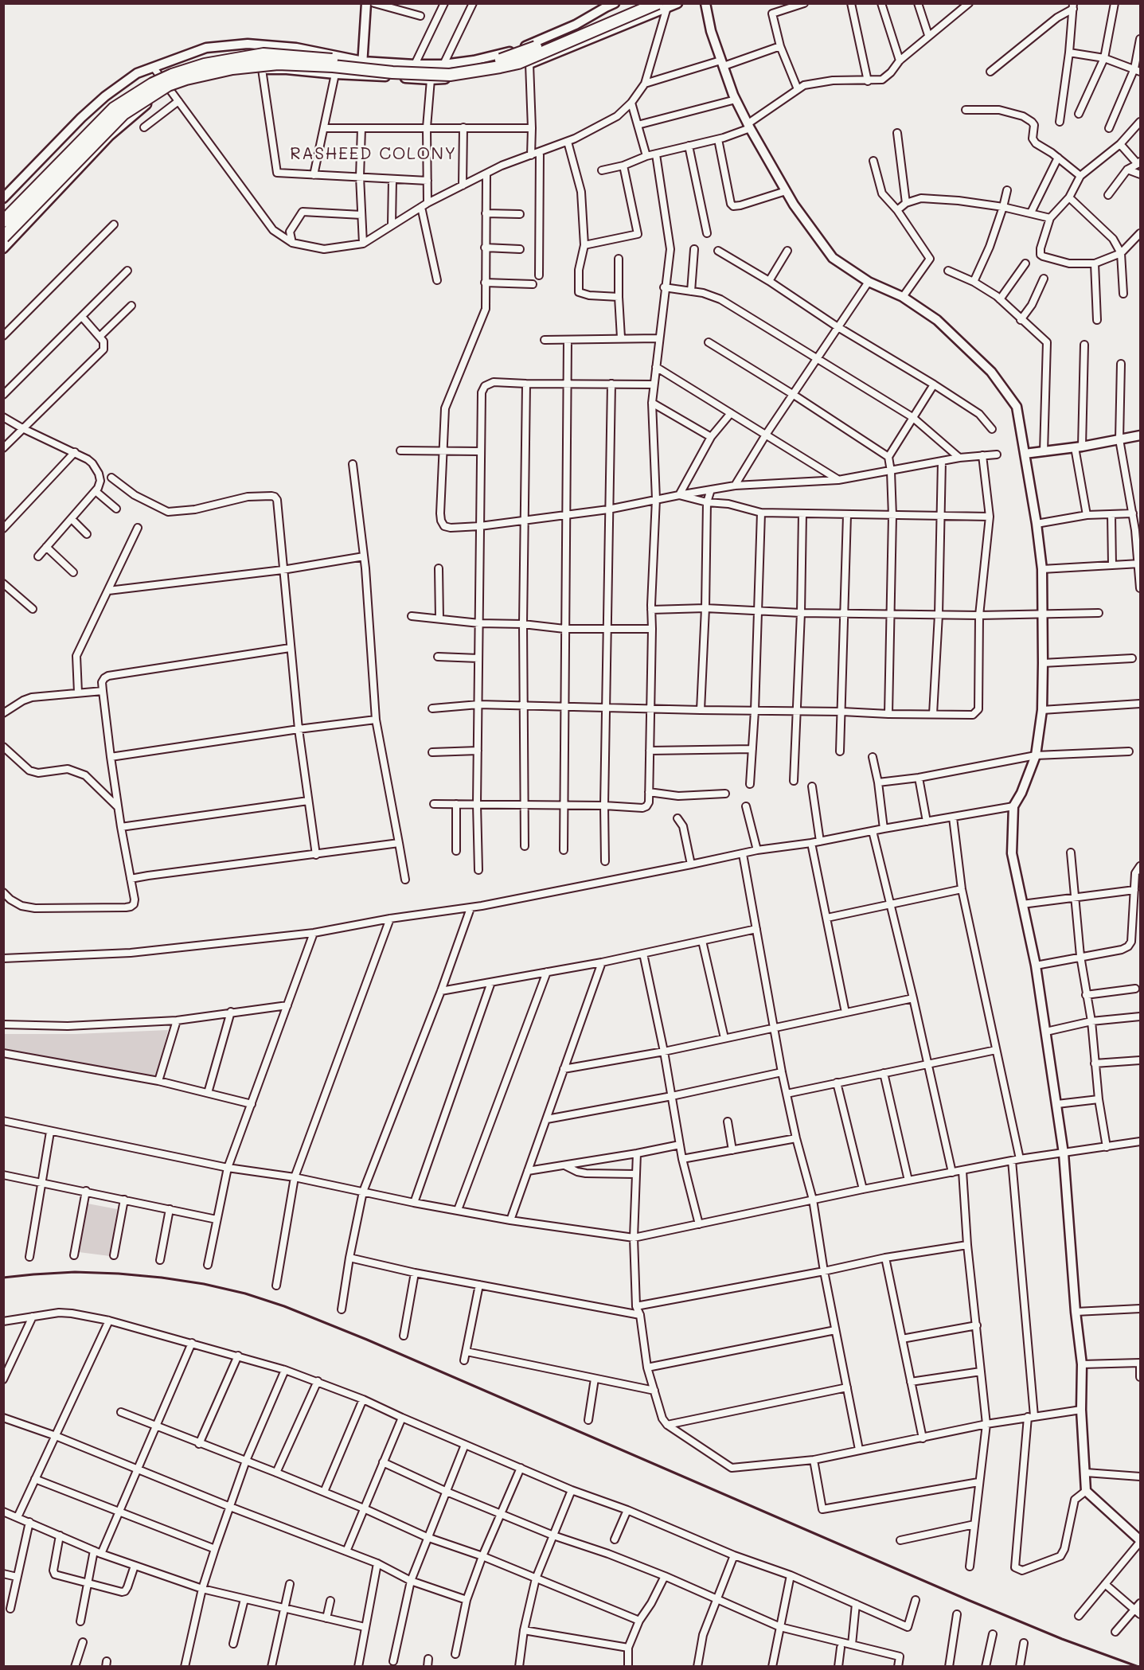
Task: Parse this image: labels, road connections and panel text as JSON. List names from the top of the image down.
{
  "districts": ["RASHEED COLONY"]
}
